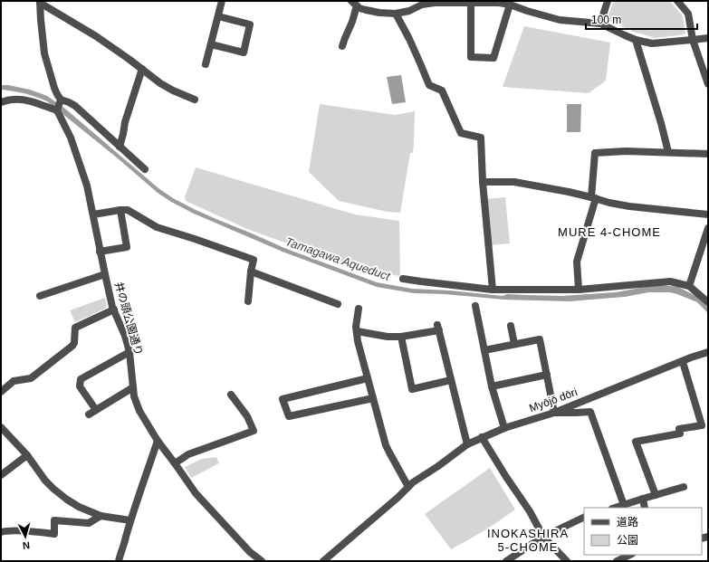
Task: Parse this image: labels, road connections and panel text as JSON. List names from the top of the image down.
{
  "streets": {
    "street": ["井の頭公園通り", "Myōjō dōri"]
  },
  "districts": ["MURE 4-CHOME", "INOKASHIRA 5-CHOME"],
  "water": ["Tamagawa Aqueduct"],
  "legend": ["道路", "公園"],
  "scale_bar": "100 m",
  "north": "bottom"
}
